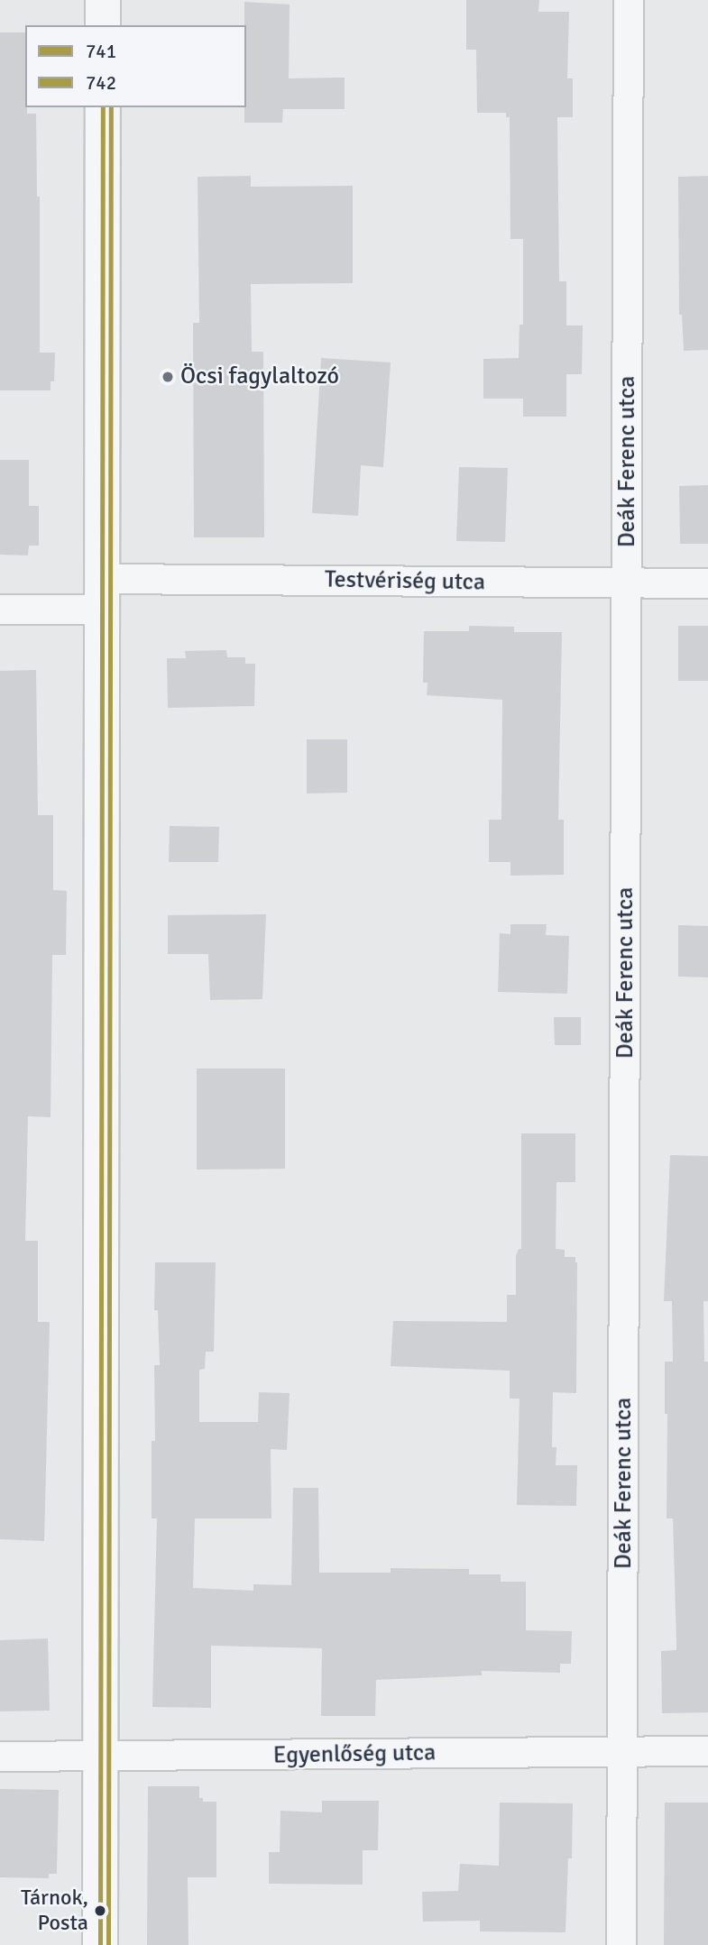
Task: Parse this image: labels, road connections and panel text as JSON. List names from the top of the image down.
{
  "streets": {
    "street": ["Deák Ferenc utca", "Testvériség utca", "Egyenlőség utca"]
  },
  "crossings": [
    ["Deák Ferenc utca", "Testvériség utca"],
    ["Deák Ferenc utca", "Egyenlőség utca"]
  ],
  "places": ["Öcsi fagylaltozó", "Tárnok, Posta"],
  "lines": ["transit line 741", "transit line 742"],
  "legend": ["741", "742"]
}
